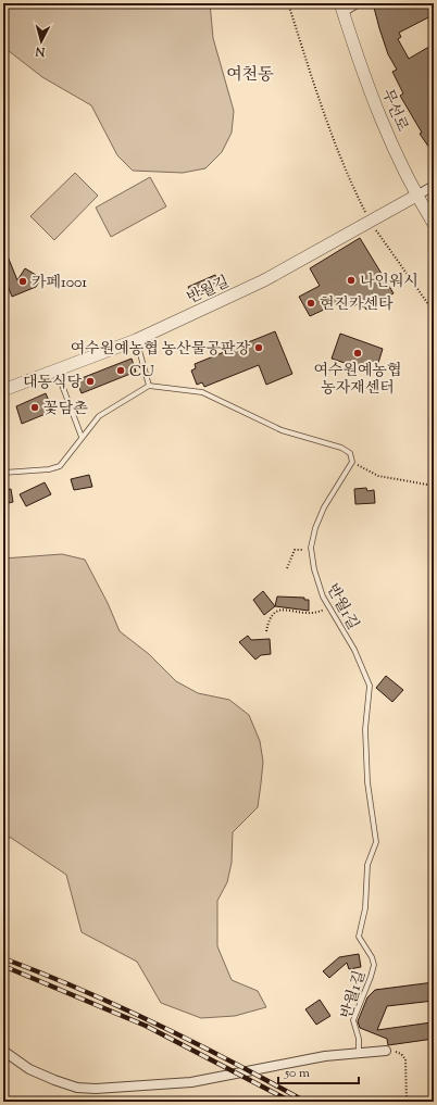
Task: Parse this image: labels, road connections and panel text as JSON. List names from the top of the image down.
{
  "streets": {
    "street": ["무선로", "반월길"],
    "lane": ["반월1길"]
  },
  "crossings": [
    ["무선로", "반월길"]
  ],
  "districts": ["여천동"],
  "places": [
    "나인워시",
    "카페1001",
    "현진카센타",
    "여수원예농협 농산물공판장",
    "여수원예농협 농자재센터",
    "CU",
    "대동식당",
    "꽃담촌"
  ],
  "scale_bar": "50 m",
  "north": "bottom"
}
